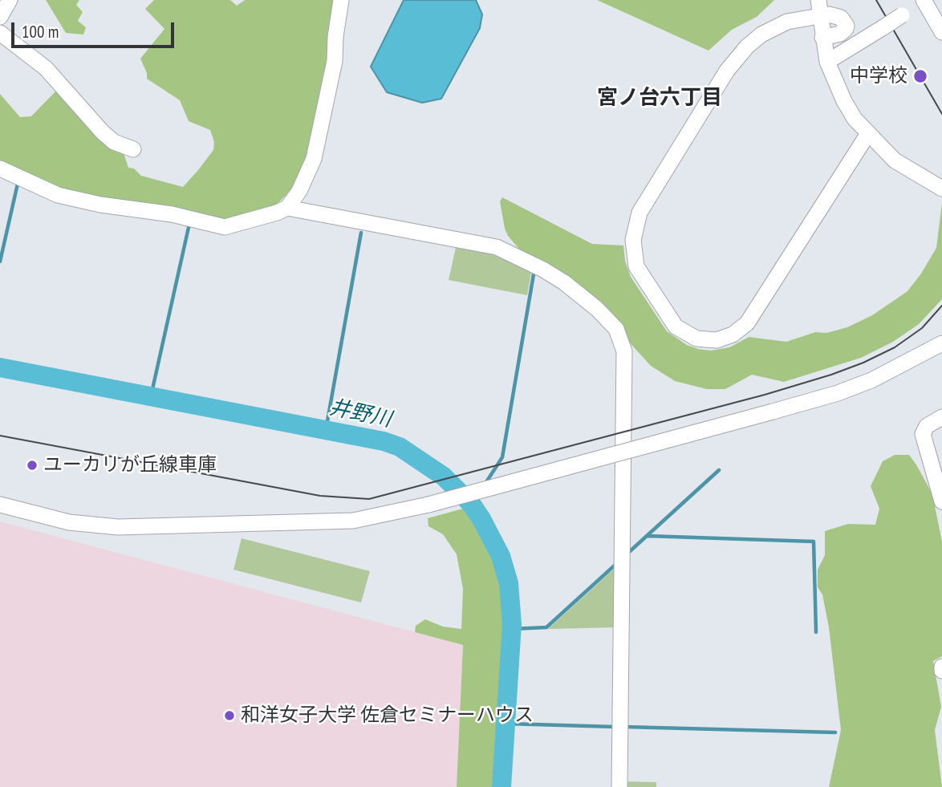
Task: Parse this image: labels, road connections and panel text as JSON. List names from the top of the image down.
{
  "districts": ["宮ノ台六丁目"],
  "water": ["井野川"],
  "places": ["中学校", "ユーカリが丘線車庫", "和洋女子大学 佐倉セミナーハウス"],
  "scale_bar": "100 m"
}
